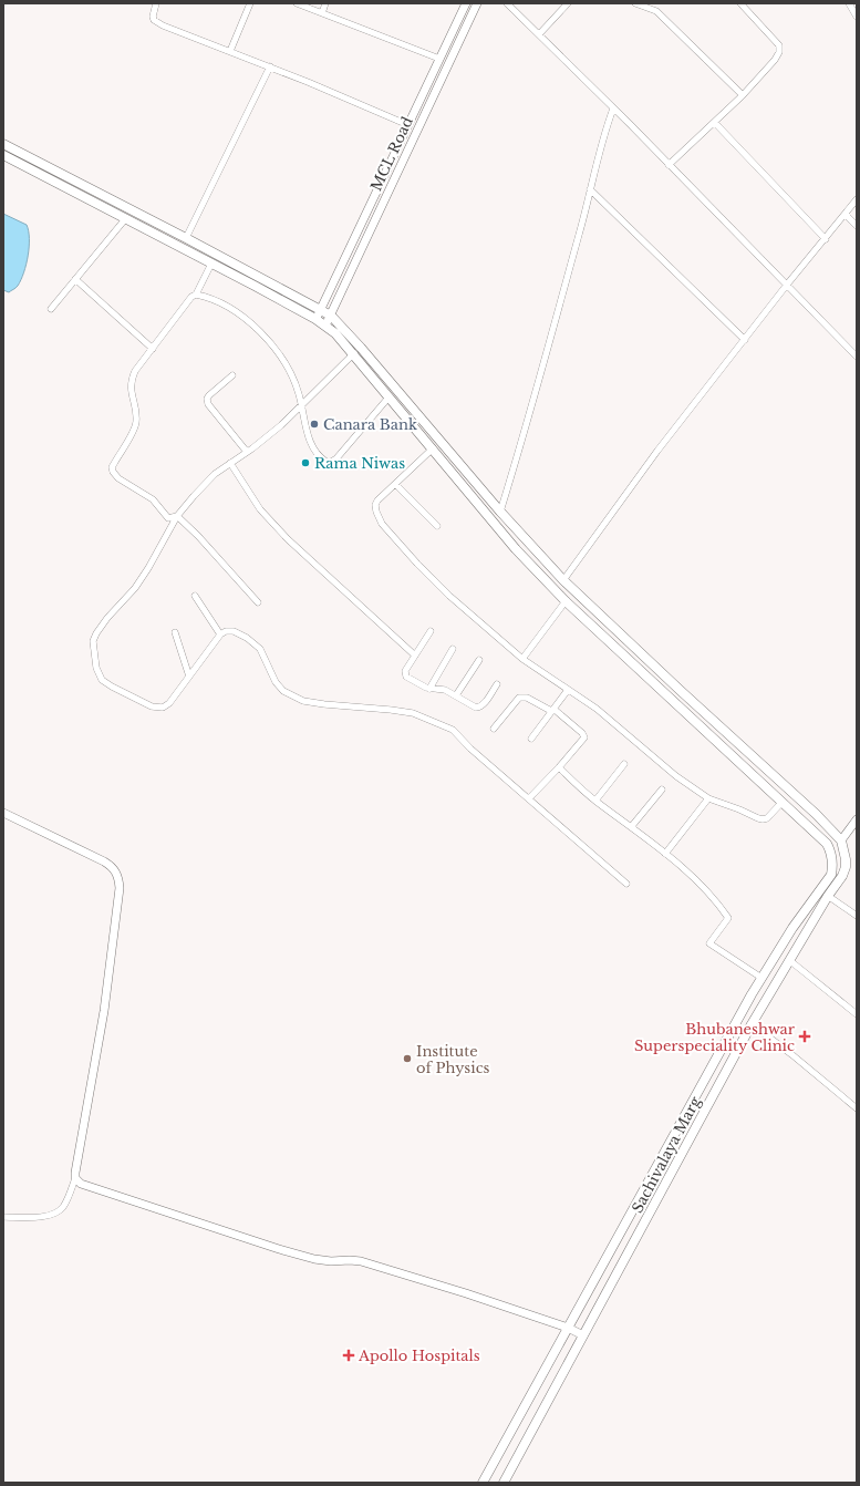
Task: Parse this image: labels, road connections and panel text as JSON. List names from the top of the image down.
{
  "streets": {
    "main road": ["Sachivalaya Marg"],
    "street": ["MCL Road"]
  },
  "places": {
    "other": ["Canara Bank", "Rama Niwas", "Institute of Physics"],
    "health": ["Bhubaneshwar Superspeciality Clinic", "Apollo Hospitals"]
  }
}
